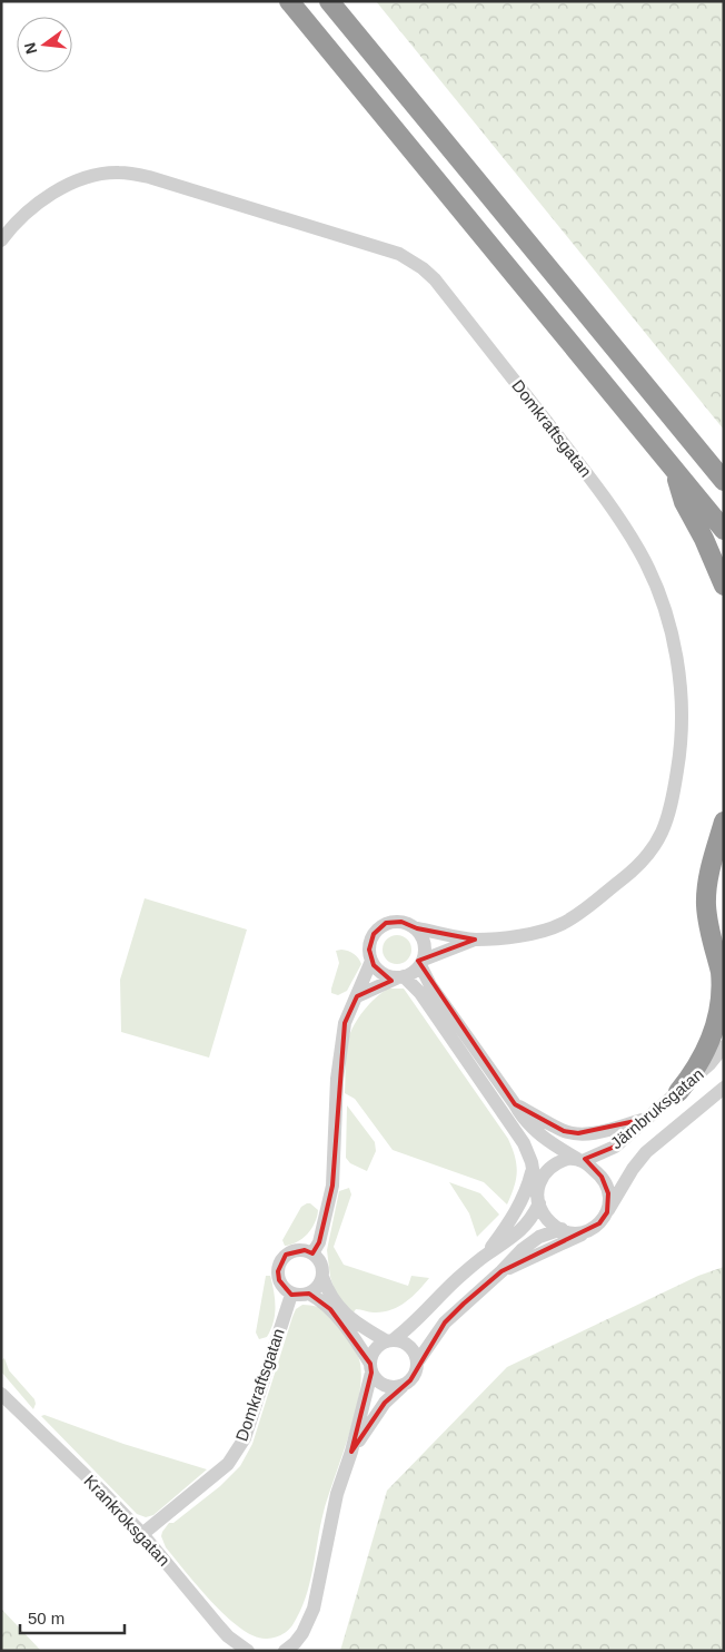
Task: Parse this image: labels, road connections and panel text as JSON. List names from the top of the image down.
{
  "streets": {
    "street": ["Domkraftsgatan", "Järnbruksgatan", "Krankroksgatan"]
  },
  "crossings": [
    ["Domkraftsgatan", "Krankroksgatan"]
  ],
  "scale_bar": "50 m",
  "north": "left"
}
